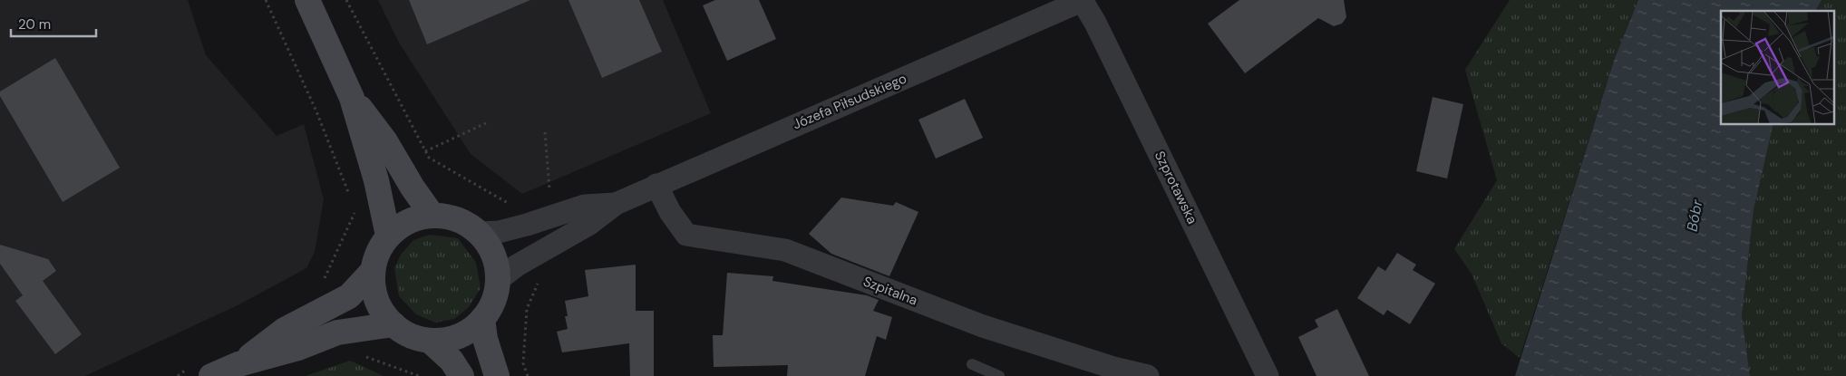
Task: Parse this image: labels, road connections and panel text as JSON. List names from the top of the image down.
{
  "streets": {
    "street": ["Józefa Piłsudskiego", "Szprotawska", "Szpitalna"]
  },
  "crossings": [
    ["Józefa Piłsudskiego", "Szprotawska"],
    ["Józefa Piłsudskiego", "Szpitalna"]
  ],
  "water": ["Bóbr"],
  "scale_bar": "20 m"
}
